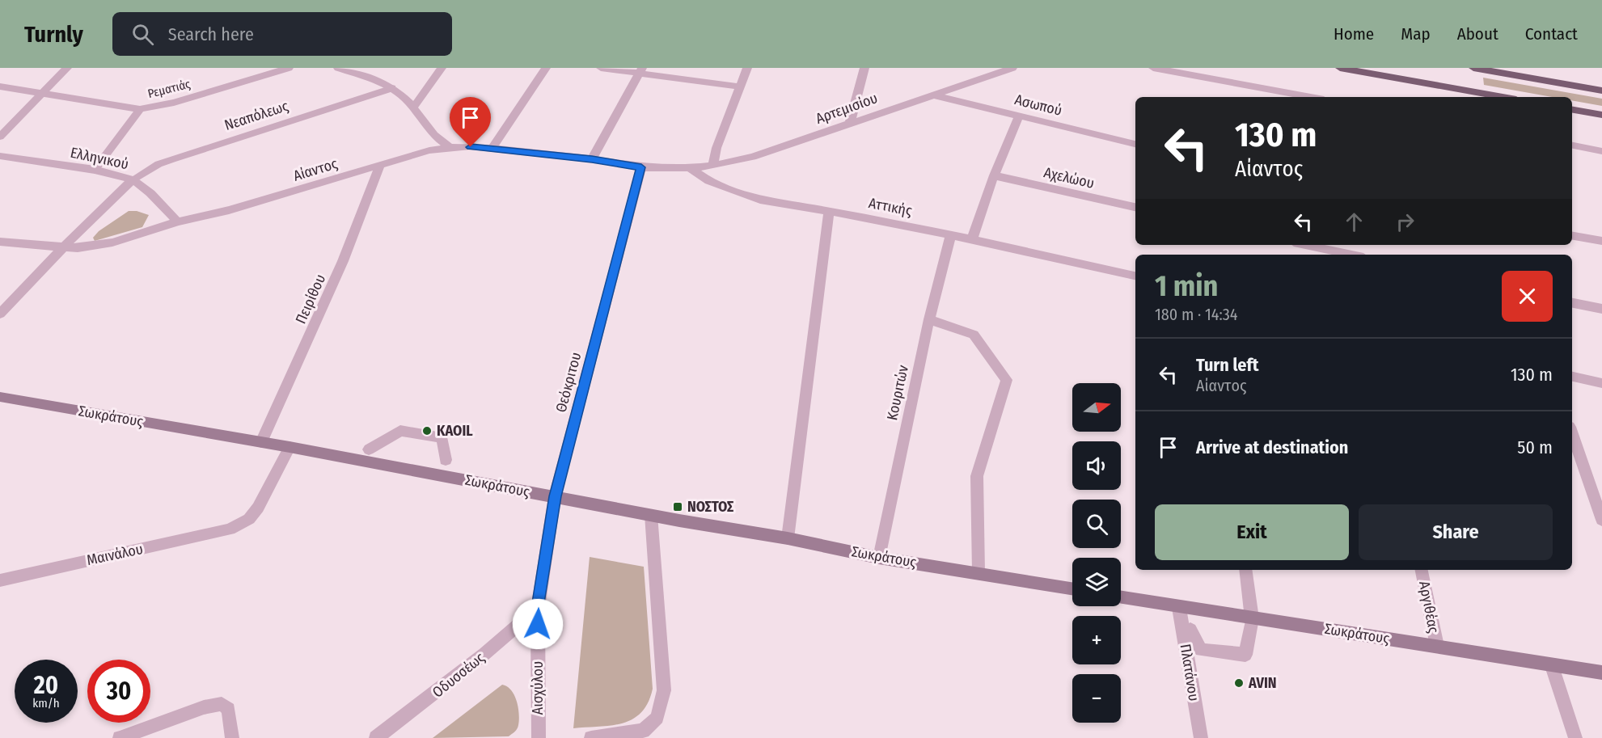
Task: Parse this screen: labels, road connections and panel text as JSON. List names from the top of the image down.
{
  "streets": {
    "main road": ["Σωκράτους"],
    "street": [
      "Ρεματιάς",
      "Ασωπού",
      "Αρτεμισίου",
      "Νεαπόλεως",
      "Ελληνικού",
      "Αίαντoς",
      "Αχελώου",
      "Αττικής",
      "Πειρίθου",
      "Θεόκριτου",
      "Κουριτών",
      "Μαινάλου",
      "Αργιθέας",
      "Πλατάνου",
      "Οδυσσέως",
      "Αισχύλου"
    ]
  },
  "crossings": [
    ["Ρεματιάς", "Ελληνικού"],
    ["Ασωπού", "Αρτεμισίου"],
    ["Αρτεμισίου", "Αττικής"],
    ["Νεαπόλεως", "Ελληνικού"],
    ["Νεαπόλεως", "Αίαντoς"],
    ["Ελληνικού", "Αίαντoς"],
    ["Αίαντoς", "Πειρίθου"],
    ["Αίαντoς", "Θεόκριτου"],
    ["Αττικής", "Κουριτών"],
    ["Πειρίθου", "Σωκράτους"],
    ["Θεόκριτου", "Σωκράτους"],
    ["Θεόκριτου", "Οδυσσέως"],
    ["Θεόκριτου", "Αισχύλου"],
    ["Κουριτών", "Σωκράτους"],
    ["Σωκράτους", "Μαινάλου"],
    ["Σωκράτους", "Αργιθέας"],
    ["Σωκράτους", "Πλατάνου"],
    ["Οδυσσέως", "Αισχύλου"]
  ],
  "places": {
    "other": ["KAOIL", "AVIN"],
    "transit": ["ΝΟΣΤΟΣ"]
  },
  "north": "right",
  "page": {
    "header": "Turnly",
    "search": "Search here",
    "nav": [
      "Home",
      "Map",
      "About",
      "Contact"
    ],
    "turn": ["130 m", "Αίαντoς"],
    "heading": ["1 min", "180 m · 14:34"],
    "list": [
      {
        "name": "Turn left",
        "note": "Αίαντoς",
        "value": "130 m"
      },
      {
        "name": "Arrive at destination",
        "value": "50 m"
      }
    ],
    "map_buttons": ["+", "−"],
    "buttons": ["Exit", "Share"],
    "speed": "20 km/h",
    "limit": "30"
  }
}
